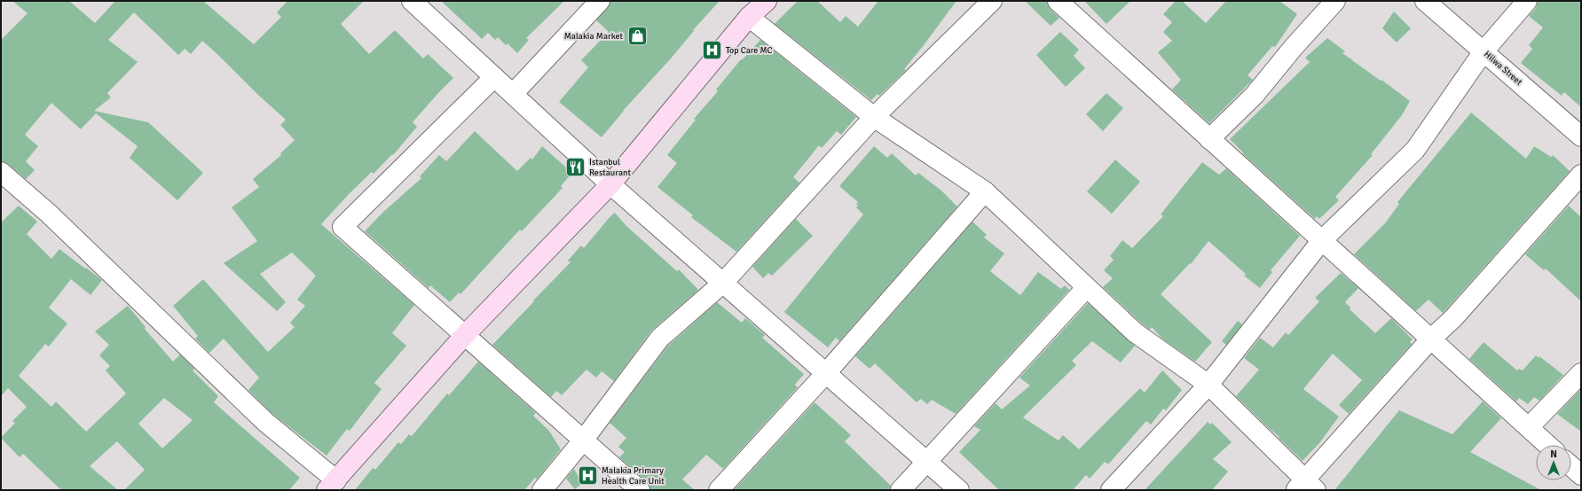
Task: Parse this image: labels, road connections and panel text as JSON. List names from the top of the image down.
{
  "streets": {
    "street": ["Hilwa Street"]
  },
  "places": {
    "shop": ["Malakia Market"],
    "hospital": ["Top Care MC", "Malakia Primary Health Care Unit"],
    "restaurant": ["Istanbul Restaurant"]
  },
  "north": "top"
}
